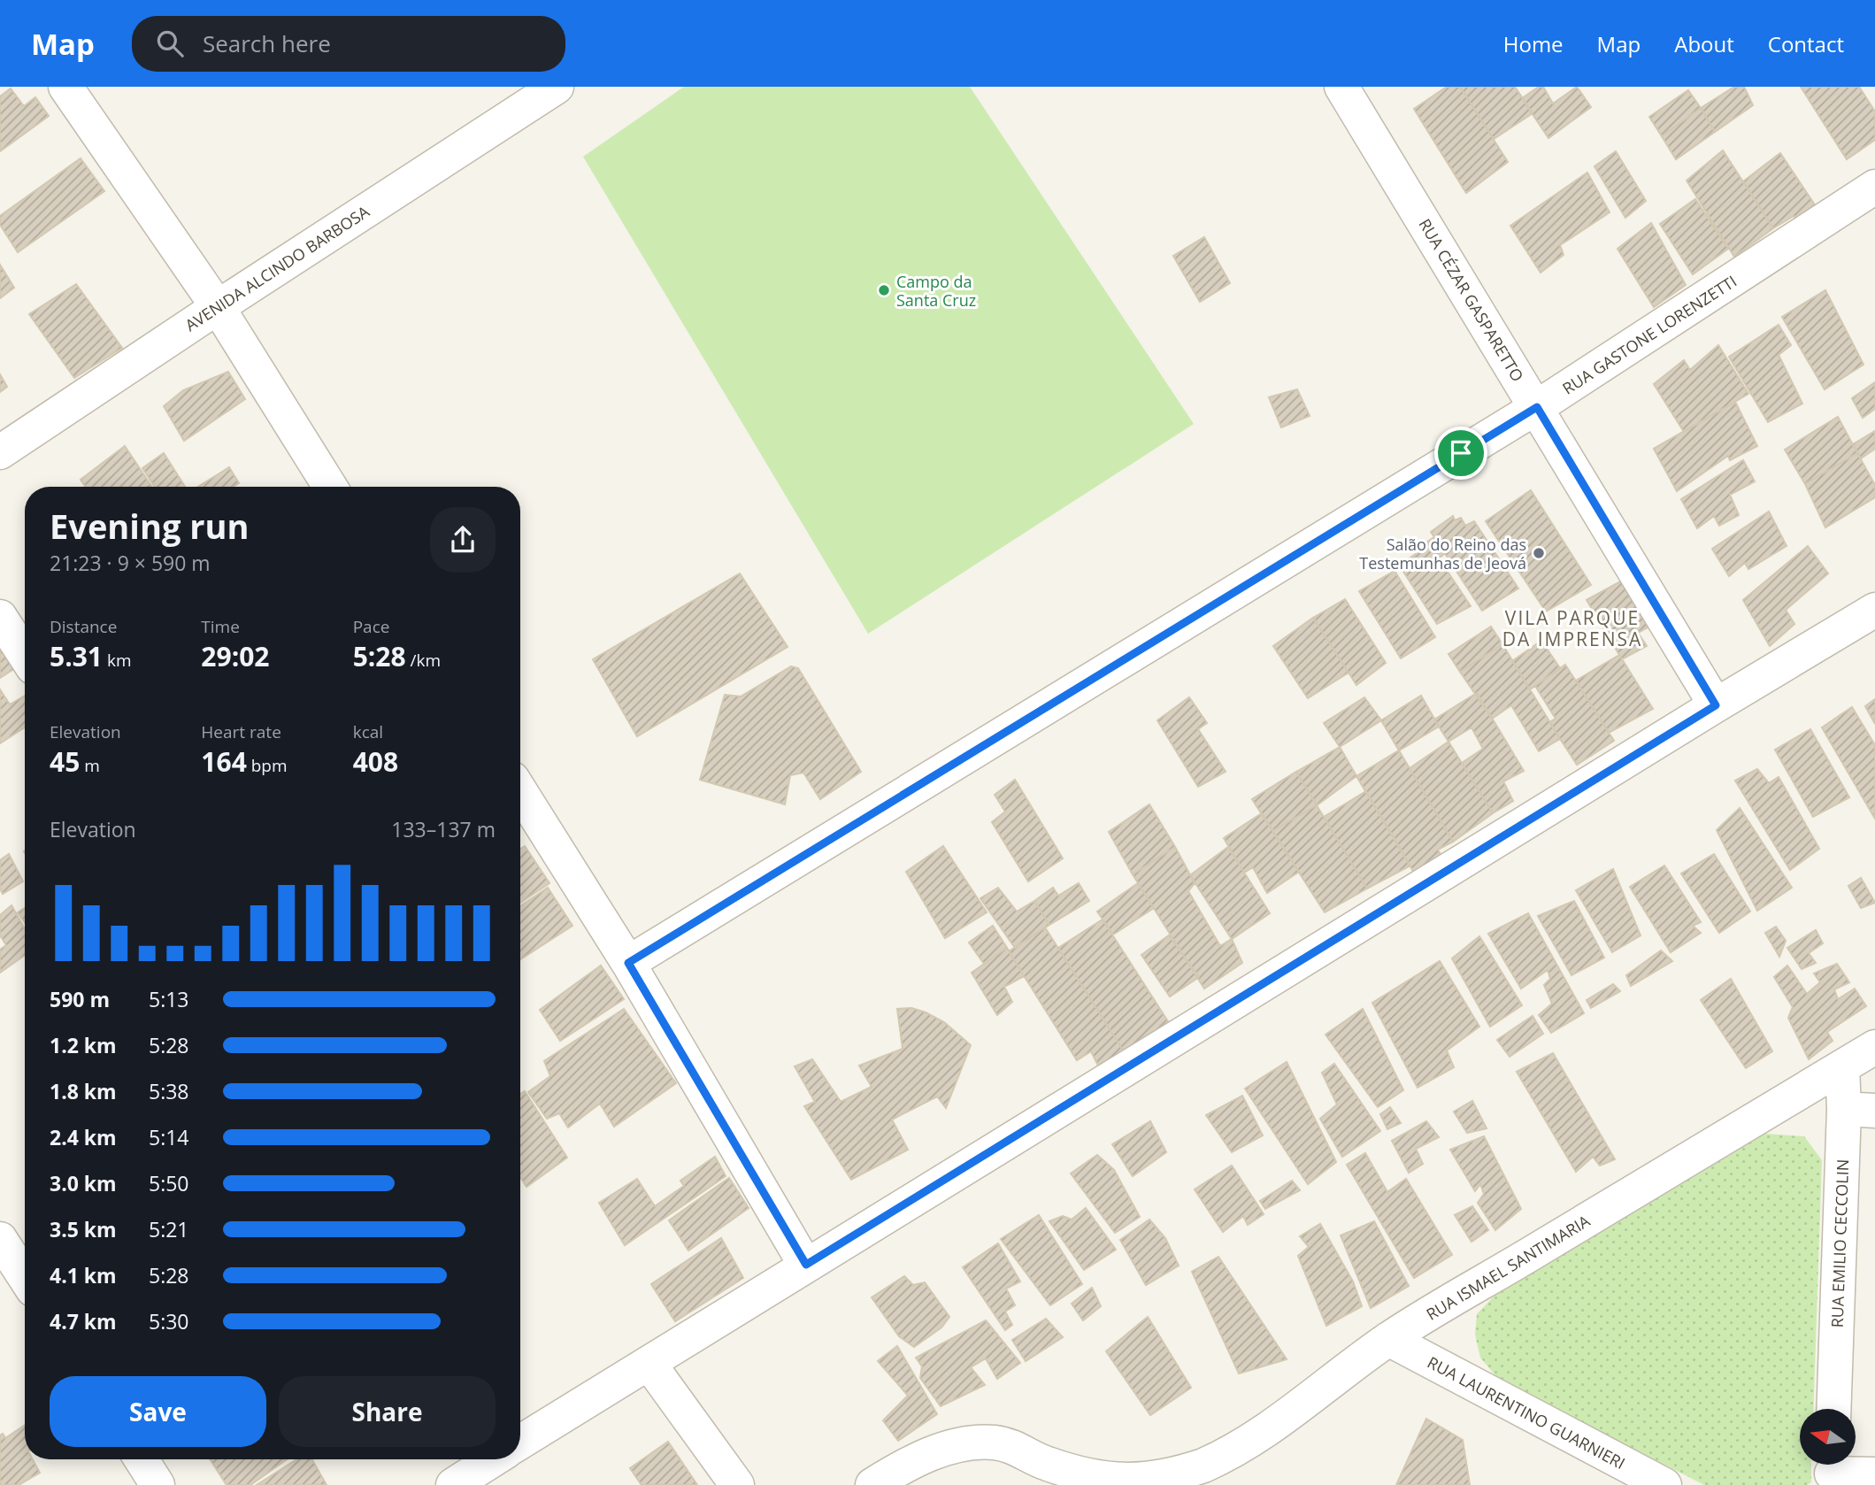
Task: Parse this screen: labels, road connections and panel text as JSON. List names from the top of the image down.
{
  "streets": {
    "street": [
      "AVENIDA ALCINDO BARBOSA",
      "RUA CÉZAR GASPARETTO",
      "RUA GASTONE LORENZETTI",
      "RUA EMILIO CECCOLIN",
      "RUA ISMAEL SANTIMARIA",
      "RUA LAURENTINO GUARNIERI"
    ]
  },
  "crossings": [
    ["RUA CÉZAR GASPARETTO", "RUA GASTONE LORENZETTI"],
    ["RUA EMILIO CECCOLIN", "RUA ISMAEL SANTIMARIA"],
    ["RUA ISMAEL SANTIMARIA", "RUA LAURENTINO GUARNIERI"]
  ],
  "districts": ["VILA PARQUE DA IMPRENSA"],
  "places": ["Campo da Santa Cruz", "Salão do Reino das Testemunhas de Jeová"],
  "north": "left",
  "page": {
    "header": "Map",
    "search": "Search here",
    "nav": [
      "Home",
      "Map",
      "About",
      "Contact"
    ],
    "heading": ["Evening run", "21:23 · 9 × 590 m"],
    "stats": [
      ["Distance", "5.31 km"],
      ["Time", "29:02"],
      ["Pace", "5:28 /km"],
      ["Elevation", "45 m"],
      ["Heart rate", "164 bpm"],
      ["kcal", "408"]
    ],
    "chart": ["Elevation", "133–137 m"],
    "list": [
      {
        "name": "590 m",
        "note": "5:13"
      },
      {
        "name": "1.2 km",
        "note": "5:28"
      },
      {
        "name": "1.8 km",
        "note": "5:38"
      },
      {
        "name": "2.4 km",
        "note": "5:14"
      },
      {
        "name": "3.0 km",
        "note": "5:50"
      },
      {
        "name": "3.5 km",
        "note": "5:21"
      },
      {
        "name": "4.1 km",
        "note": "5:28"
      },
      {
        "name": "4.7 km",
        "note": "5:30"
      }
    ],
    "buttons": ["Save", "Share"]
  }
}
